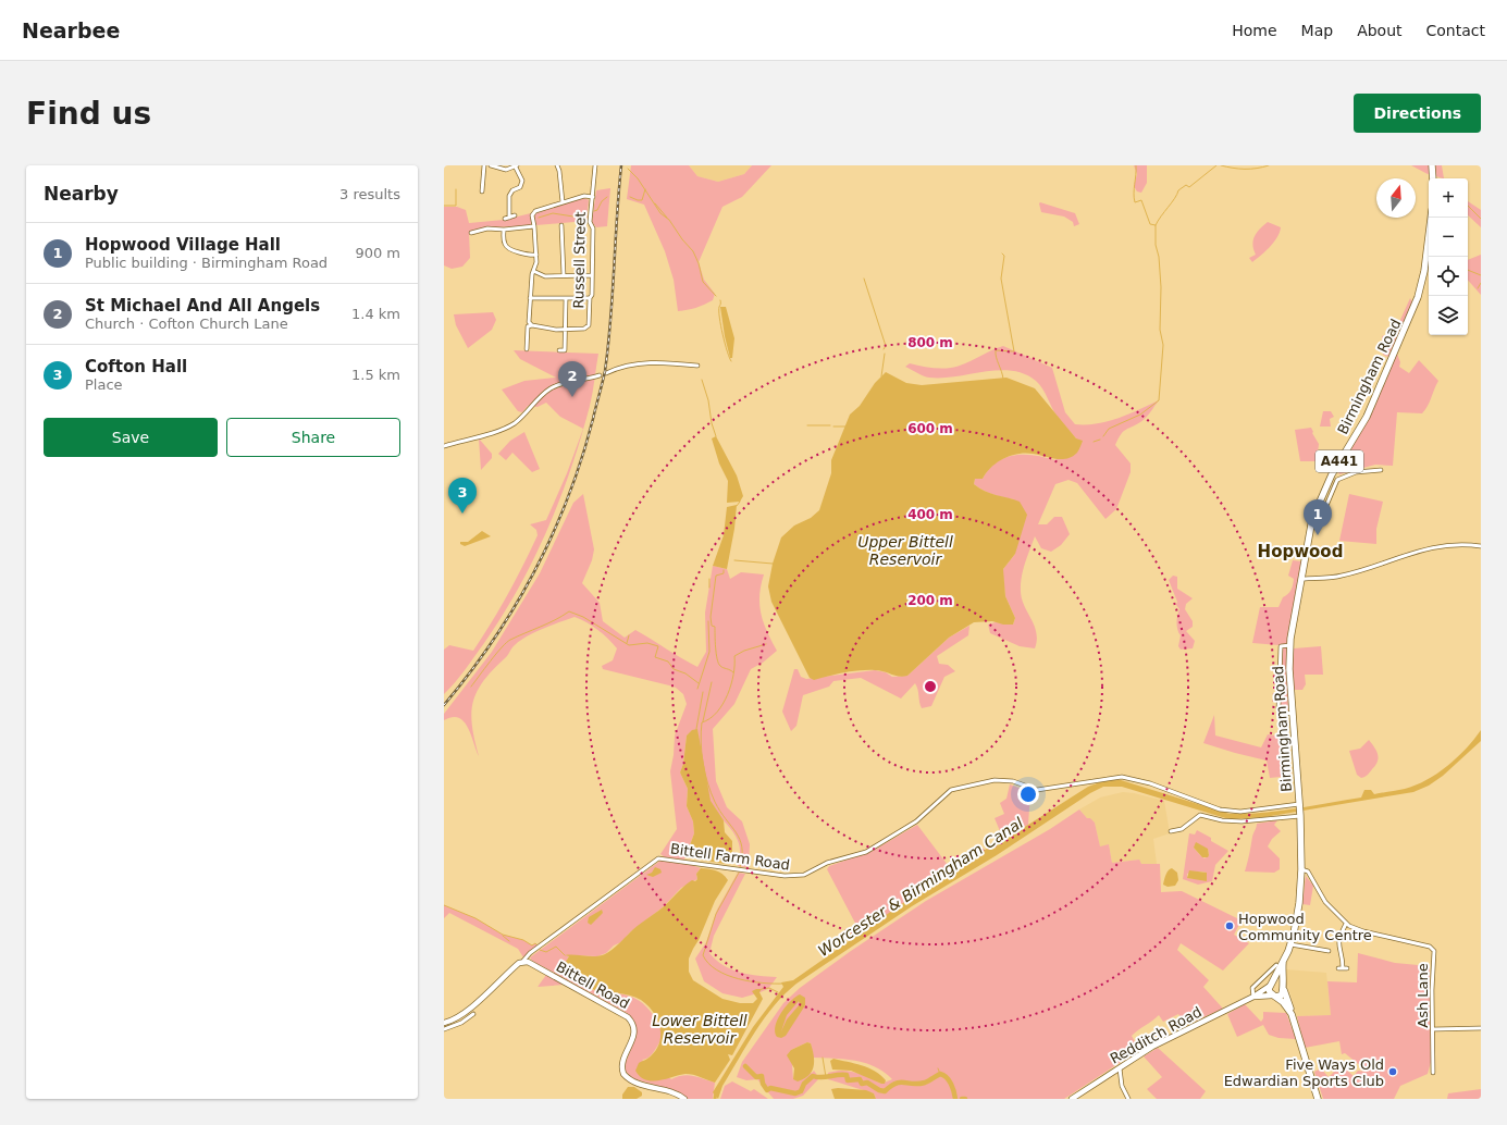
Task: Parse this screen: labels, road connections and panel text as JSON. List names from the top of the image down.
{
  "streets": {
    "highway": ["Birmingham Road", "A441", "Redditch Road"],
    "main road": ["Bittell Road"],
    "street": ["Russell Street", "Bittell Farm Road", "Ash Lane"]
  },
  "crossings": [
    ["Birmingham Road", "Bittell Farm Road"],
    ["Birmingham Road", "Redditch Road"],
    ["A441", "Redditch Road"],
    ["Bittell Farm Road", "Bittell Road"],
    ["Bittell Farm Road", "Redditch Road"],
    ["Ash Lane", "Redditch Road"]
  ],
  "districts": ["Hopwood"],
  "water": ["Upper Bittell Reservoir", "Worcester & Birmingham Canal", "Lower Bittell Reservoir"],
  "places": ["Hopwood Community Centre", "Five Ways Old Edwardian Sports Club"],
  "north": "top",
  "page": {
    "header": "Nearbee",
    "nav": [
      "Home",
      "Map",
      "About",
      "Contact"
    ],
    "buttons": [
      "Directions",
      ["Save", "Share"]
    ],
    "title": "Find us",
    "heading": ["Nearby", "3 results"],
    "map_buttons": ["+", "−"],
    "list": [
      {
        "mark": "1",
        "name": "Hopwood Village Hall",
        "note": "Public building · Birmingham Road",
        "value": "900 m"
      },
      {
        "mark": "2",
        "name": "St Michael And All Angels",
        "note": "Church · Cofton Church Lane",
        "value": "1.4 km"
      },
      {
        "mark": "3",
        "name": "Cofton Hall",
        "note": "Place",
        "value": "1.5 km"
      }
    ],
    "pins": ["2", "3", "1"]
  },
  "rings": [
    "800 m",
    "600 m",
    "400 m",
    "200 m"
  ]
}
